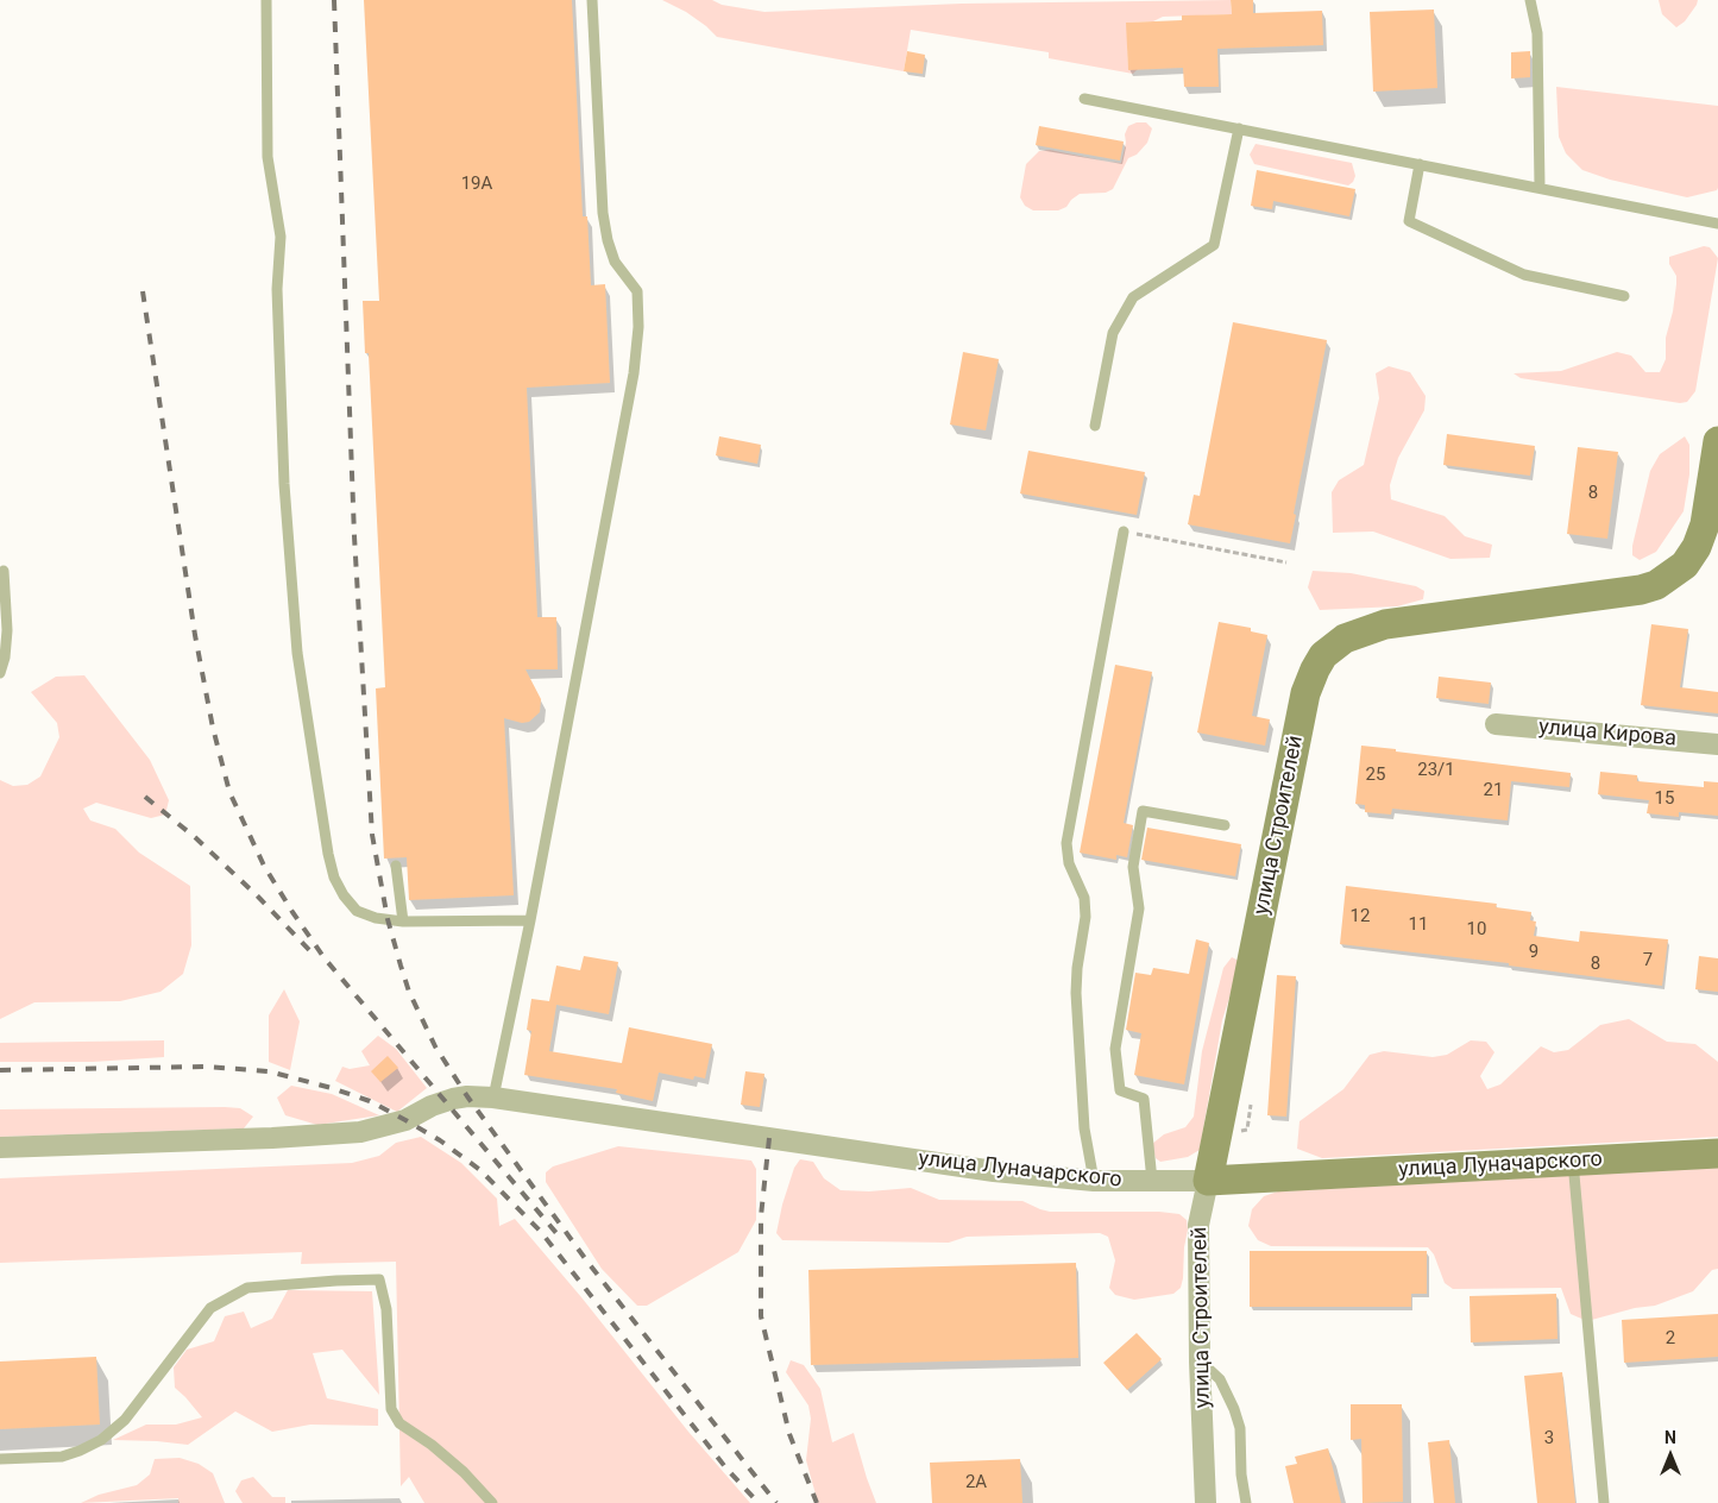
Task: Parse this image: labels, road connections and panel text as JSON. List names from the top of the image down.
{
  "streets": {
    "main road": ["улица Строителей", "улица Луначарского"],
    "street": ["улица Кирова"]
  },
  "crossings": [
    ["улица Строителей", "улица Луначарского"]
  ],
  "house_numbers": [
    "19А",
    "8",
    "23/1",
    "25",
    "21",
    "15",
    "12",
    "11",
    "10",
    "9",
    "7",
    "8",
    "2",
    "3",
    "2А"
  ],
  "north": "top"
}
